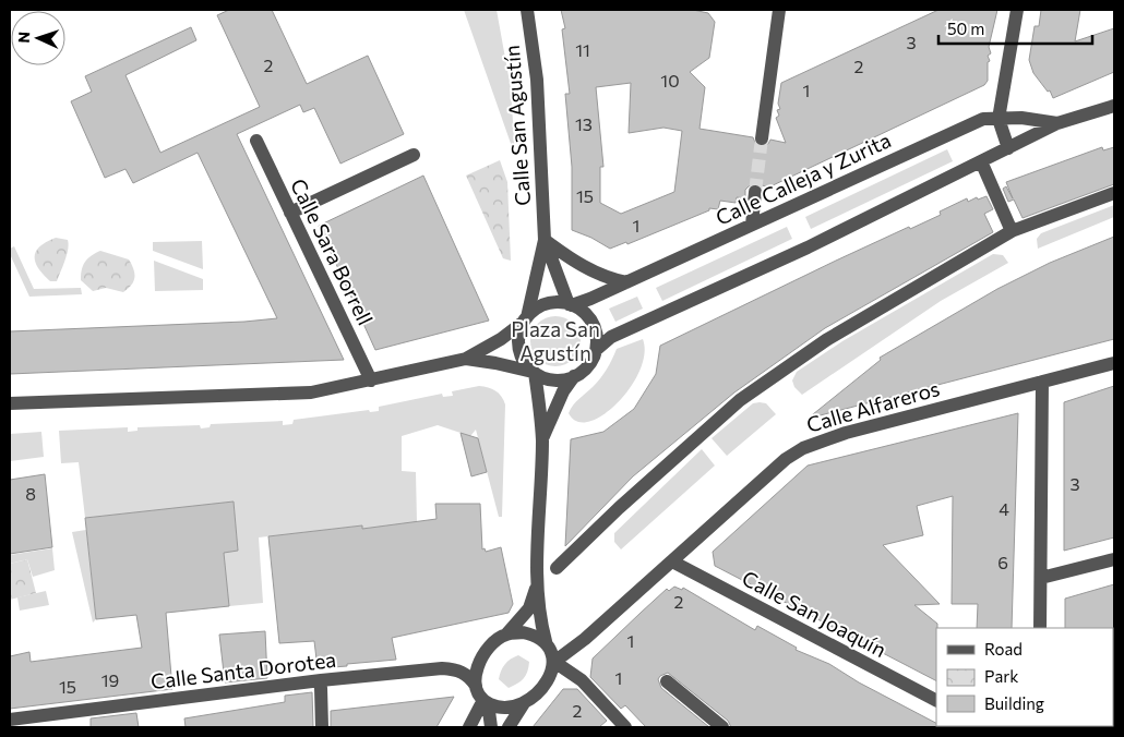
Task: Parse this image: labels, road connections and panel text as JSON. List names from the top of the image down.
{
  "streets": {
    "street": [
      "Calle San Agustín",
      "Calle Calleja y Zurita",
      "Calle Sara Borrell",
      "Calle Alfareros",
      "Calle San Joaquín",
      "Calle Santa Dorotea"
    ]
  },
  "crossings": [
    ["Calle San Agustín", "Calle Calleja y Zurita"],
    ["Calle Alfareros", "Calle San Joaquín"],
    ["Calle Alfareros", "Calle Santa Dorotea"]
  ],
  "parks": ["Plaza San Agustín"],
  "house_numbers": [
    "3",
    "11",
    "2",
    "2",
    "10",
    "1",
    "13",
    "15",
    "1",
    "3",
    "8",
    "4",
    "6",
    "2",
    "1",
    "1",
    "19",
    "15",
    "2"
  ],
  "legend": ["Road", "Park", "Building"],
  "scale_bar": "50 m",
  "north": "left"
}
